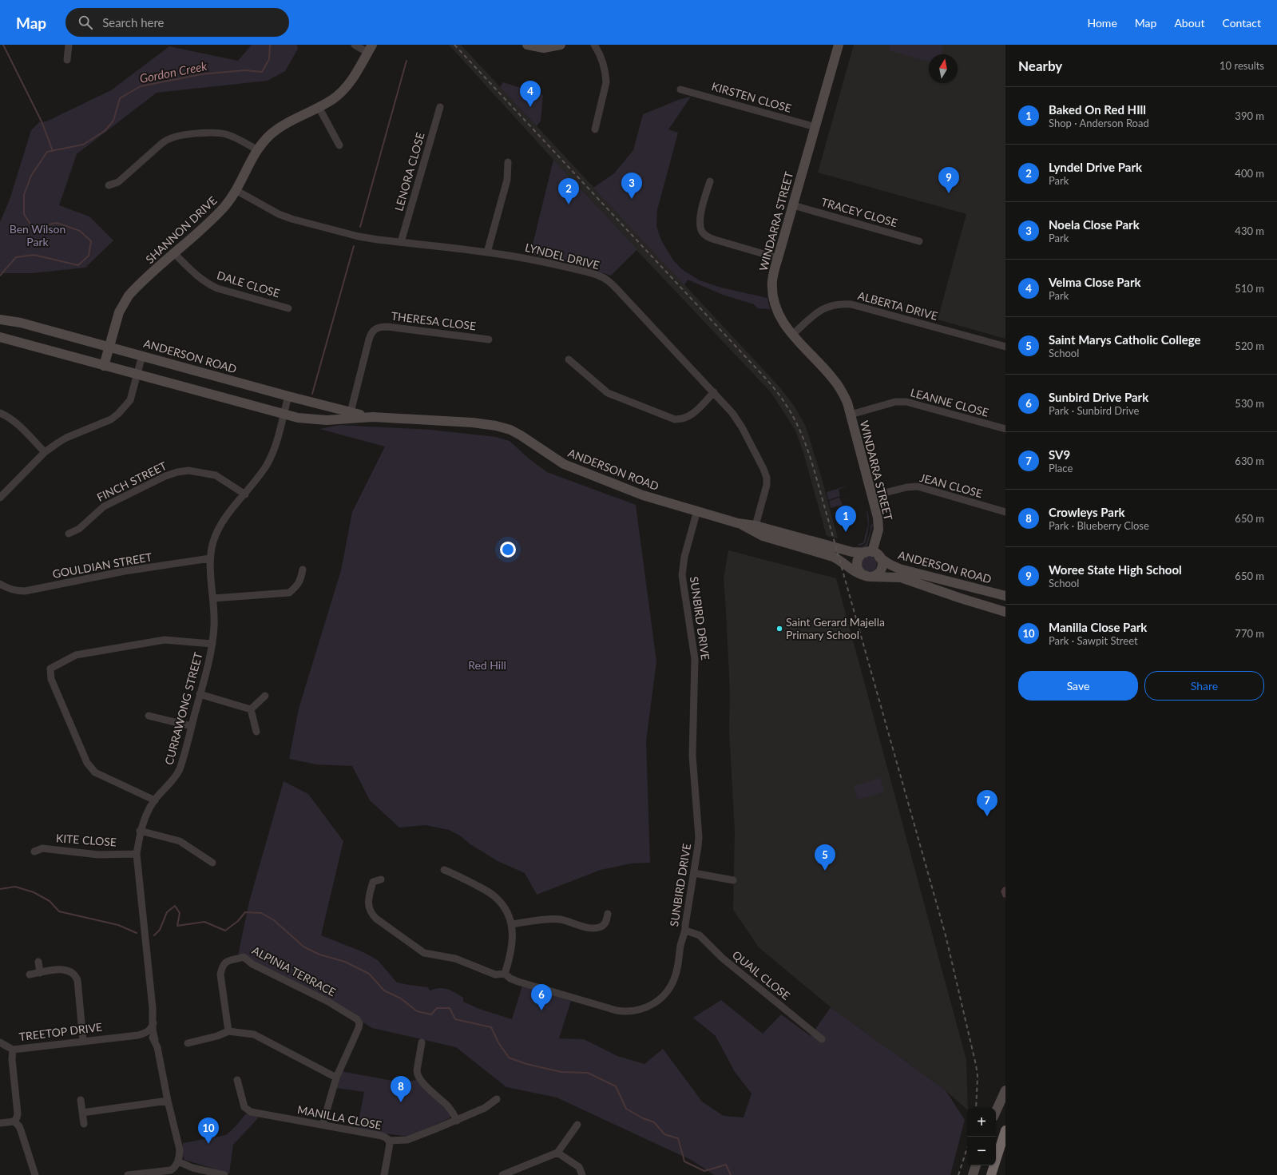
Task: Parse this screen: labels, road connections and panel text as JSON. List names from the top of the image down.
{
  "streets": {
    "street": [
      "KIRSTEN CLOSE",
      "LENORA CLOSE",
      "TRACEY CLOSE",
      "WINDARRA STREET",
      "SHANNON DRIVE",
      "LYNDEL DRIVE",
      "DALE CLOSE",
      "ALBERTA DRIVE",
      "THERESA CLOSE",
      "ANDERSON ROAD",
      "LEANNE CLOSE",
      "FINCH STREET",
      "JEAN CLOSE",
      "GOULDIAN STREET",
      "SUNBIRD DRIVE",
      "CURRAWONG STREET",
      "KITE CLOSE",
      "ALPINIA TERRACE",
      "QUAIL CLOSE",
      "TREETOP DRIVE",
      "MANILLA CLOSE"
    ]
  },
  "crossings": [
    ["KIRSTEN CLOSE", "WINDARRA STREET"],
    ["LENORA CLOSE", "LYNDEL DRIVE"],
    ["TRACEY CLOSE", "WINDARRA STREET"],
    ["WINDARRA STREET", "ALBERTA DRIVE"],
    ["WINDARRA STREET", "ANDERSON ROAD"],
    ["WINDARRA STREET", "LEANNE CLOSE"],
    ["WINDARRA STREET", "JEAN CLOSE"],
    ["SHANNON DRIVE", "LYNDEL DRIVE"],
    ["SHANNON DRIVE", "DALE CLOSE"],
    ["SHANNON DRIVE", "ANDERSON ROAD"],
    ["LYNDEL DRIVE", "ANDERSON ROAD"],
    ["THERESA CLOSE", "ANDERSON ROAD"],
    ["ANDERSON ROAD", "SUNBIRD DRIVE"],
    ["ANDERSON ROAD", "CURRAWONG STREET"],
    ["FINCH STREET", "CURRAWONG STREET"],
    ["GOULDIAN STREET", "CURRAWONG STREET"],
    ["SUNBIRD DRIVE", "QUAIL CLOSE"],
    ["CURRAWONG STREET", "KITE CLOSE"],
    ["ALPINIA TERRACE", "MANILLA CLOSE"]
  ],
  "water": ["Gordon Creek"],
  "parks": ["Ben Wilson Park", "Red Hill"],
  "places": ["Saint Gerard Majella Primary School"],
  "north": "top",
  "page": {
    "header": "Map",
    "search": "Search here",
    "nav": [
      "Home",
      "Map",
      "About",
      "Contact"
    ],
    "heading": ["Nearby", "10 results"],
    "pins": [
      "4",
      "9",
      "3",
      "2",
      "1",
      "7",
      "5",
      "6",
      "8",
      "10"
    ],
    "list": [
      {
        "mark": "1",
        "name": "Baked On Red HIll",
        "note": "Shop · Anderson Road",
        "value": "390 m"
      },
      {
        "mark": "2",
        "name": "Lyndel Drive Park",
        "note": "Park",
        "value": "400 m"
      },
      {
        "mark": "3",
        "name": "Noela Close Park",
        "note": "Park",
        "value": "430 m"
      },
      {
        "mark": "4",
        "name": "Velma Close Park",
        "note": "Park",
        "value": "510 m"
      },
      {
        "mark": "5",
        "name": "Saint Marys Catholic College",
        "note": "School",
        "value": "520 m"
      },
      {
        "mark": "6",
        "name": "Sunbird Drive Park",
        "note": "Park · Sunbird Drive",
        "value": "530 m"
      },
      {
        "mark": "7",
        "name": "SV9",
        "note": "Place",
        "value": "630 m"
      },
      {
        "mark": "8",
        "name": "Crowleys Park",
        "note": "Park · Blueberry Close",
        "value": "650 m"
      },
      {
        "mark": "9",
        "name": "Woree State High School",
        "note": "School",
        "value": "650 m"
      },
      {
        "mark": "10",
        "name": "Manilla Close Park",
        "note": "Park · Sawpit Street",
        "value": "770 m"
      }
    ],
    "buttons": ["Save", "Share"],
    "map_buttons": ["+", "−"]
  }
}
